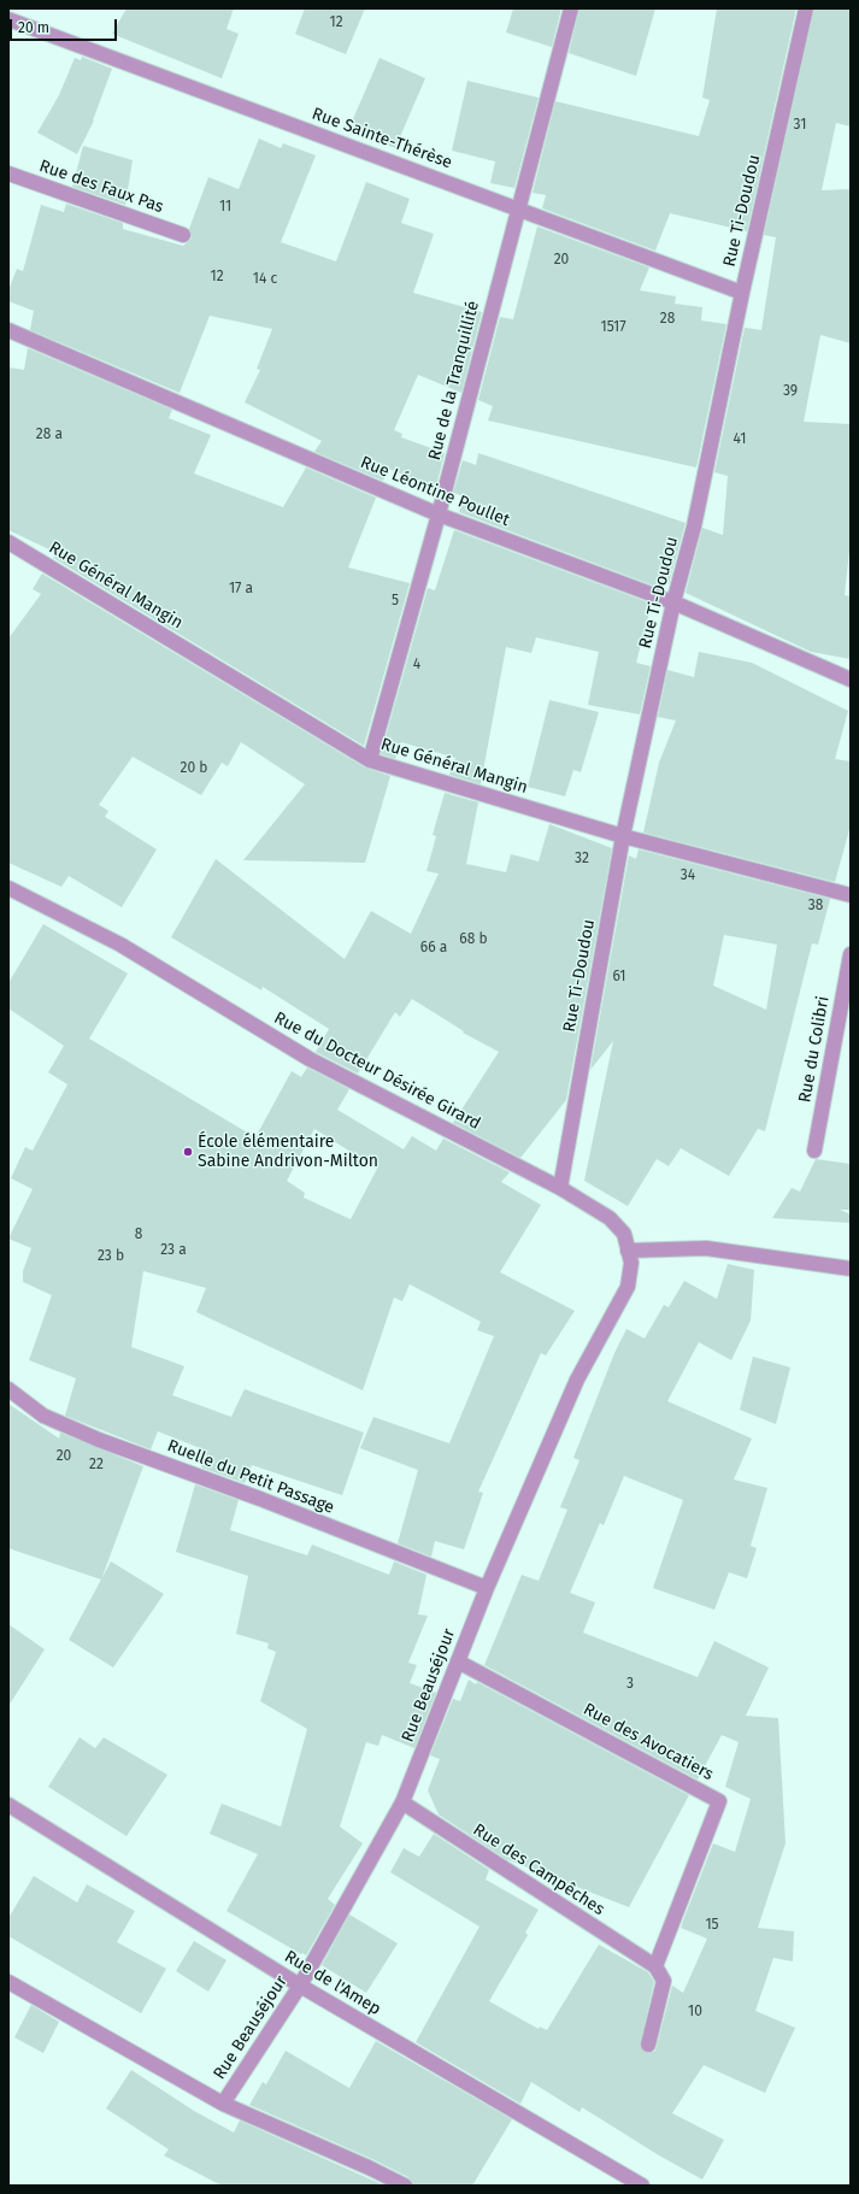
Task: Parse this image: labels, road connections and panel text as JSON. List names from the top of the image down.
{
  "streets": {
    "street": [
      "Rue Sainte-Thérèse",
      "Rue des Faux Pas",
      "Rue Ti-Doudou",
      "Rue de la Tranquillité",
      "Rue Léontine Poullet",
      "Rue Général Mangin",
      "Rue du Colibri",
      "Rue du Docteur Désirée Girard",
      "Ruelle du Petit Passage",
      "Rue Beauséjour",
      "Rue des Avocatiers",
      "Rue des Campêches",
      "Rue de l'Amep"
    ]
  },
  "crossings": [
    ["Rue Sainte-Thérèse", "Rue Ti-Doudou"],
    ["Rue Sainte-Thérèse", "Rue de la Tranquillité"],
    ["Rue Ti-Doudou", "Rue Léontine Poullet"],
    ["Rue Ti-Doudou", "Rue Général Mangin"],
    ["Rue Ti-Doudou", "Rue du Docteur Désirée Girard"],
    ["Rue de la Tranquillité", "Rue Léontine Poullet"],
    ["Rue de la Tranquillité", "Rue Général Mangin"],
    ["Rue du Docteur Désirée Girard", "Rue Beauséjour"],
    ["Ruelle du Petit Passage", "Rue Beauséjour"],
    ["Rue Beauséjour", "Rue des Avocatiers"],
    ["Rue Beauséjour", "Rue des Campêches"],
    ["Rue Beauséjour", "Rue de l'Amep"],
    ["Rue des Avocatiers", "Rue des Campêches"]
  ],
  "places": ["École élémentaire Sabine Andrivon-Milton"],
  "house_numbers": [
    "12",
    "31",
    "11",
    "20",
    "12",
    "14 c",
    "28",
    "1517",
    "39",
    "28 a",
    "41",
    "17 a",
    "5",
    "4",
    "20 b",
    "32",
    "34",
    "38",
    "68 b",
    "66 a",
    "61",
    "8",
    "23 a",
    "23 b",
    "20",
    "22",
    "3",
    "15",
    "10"
  ],
  "scale_bar": "20 m"
}
